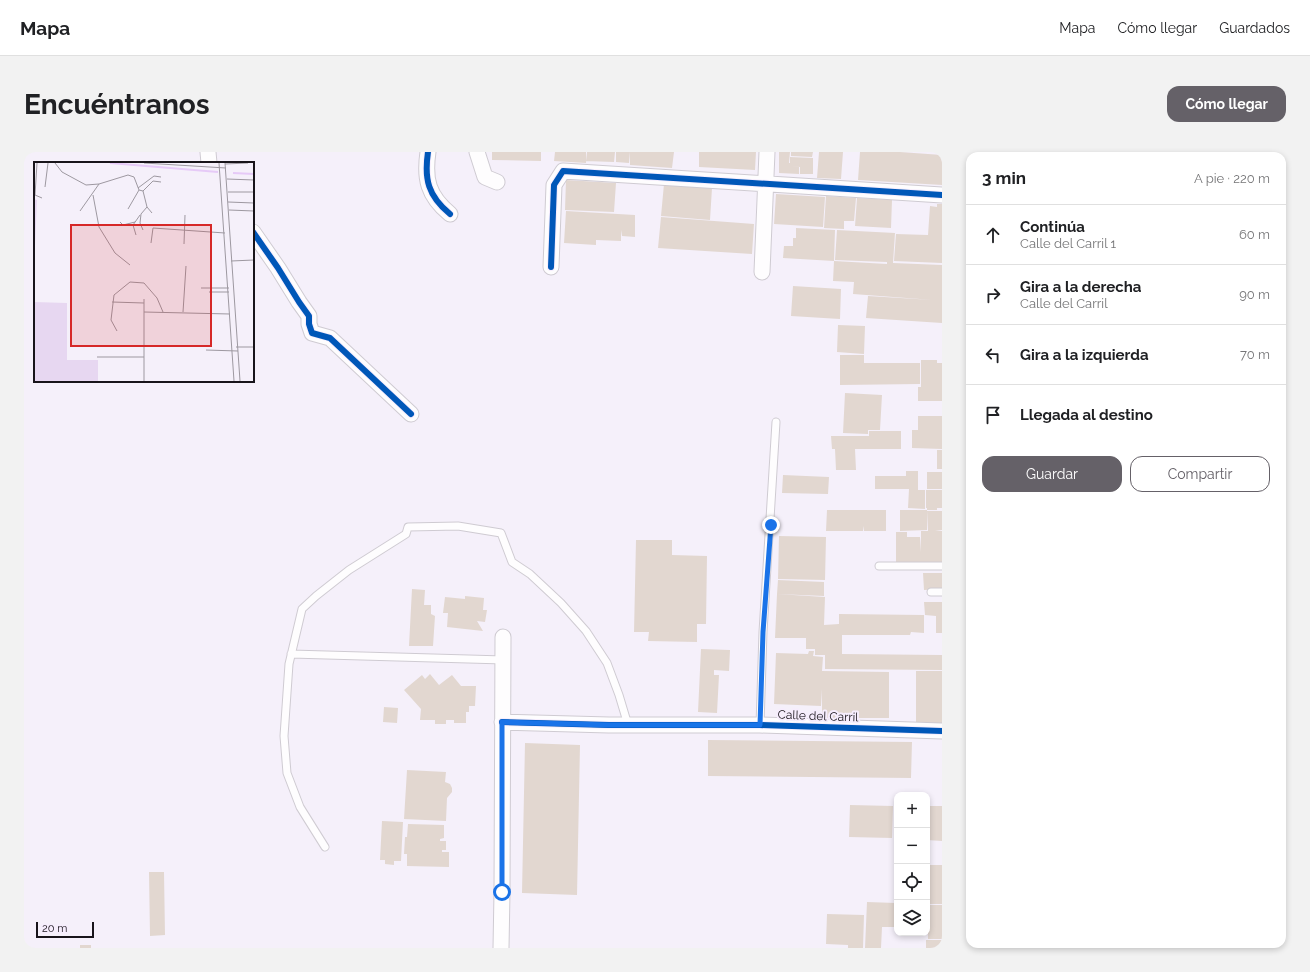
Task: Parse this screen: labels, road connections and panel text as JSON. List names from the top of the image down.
{
  "streets": {
    "street": ["Calle del Carril"]
  },
  "scale_bar": "20 m",
  "page": {
    "header": "Mapa",
    "nav": ["Mapa", "Cómo llegar", "Guardados"],
    "buttons": [
      "Cómo llegar",
      ["Guardar", "Compartir"]
    ],
    "title": "Encuéntranos",
    "heading": ["3 min", "A pie · 220 m"],
    "list": [
      ["Continúa", "Calle del Carril 1", "60 m"],
      ["Gira a la derecha", "Calle del Carril", "90 m"],
      ["Gira a la izquierda", "70 m"],
      "Llegada al destino"
    ],
    "map_buttons": ["+", "−"],
    "scale": "20 m"
  }
}
